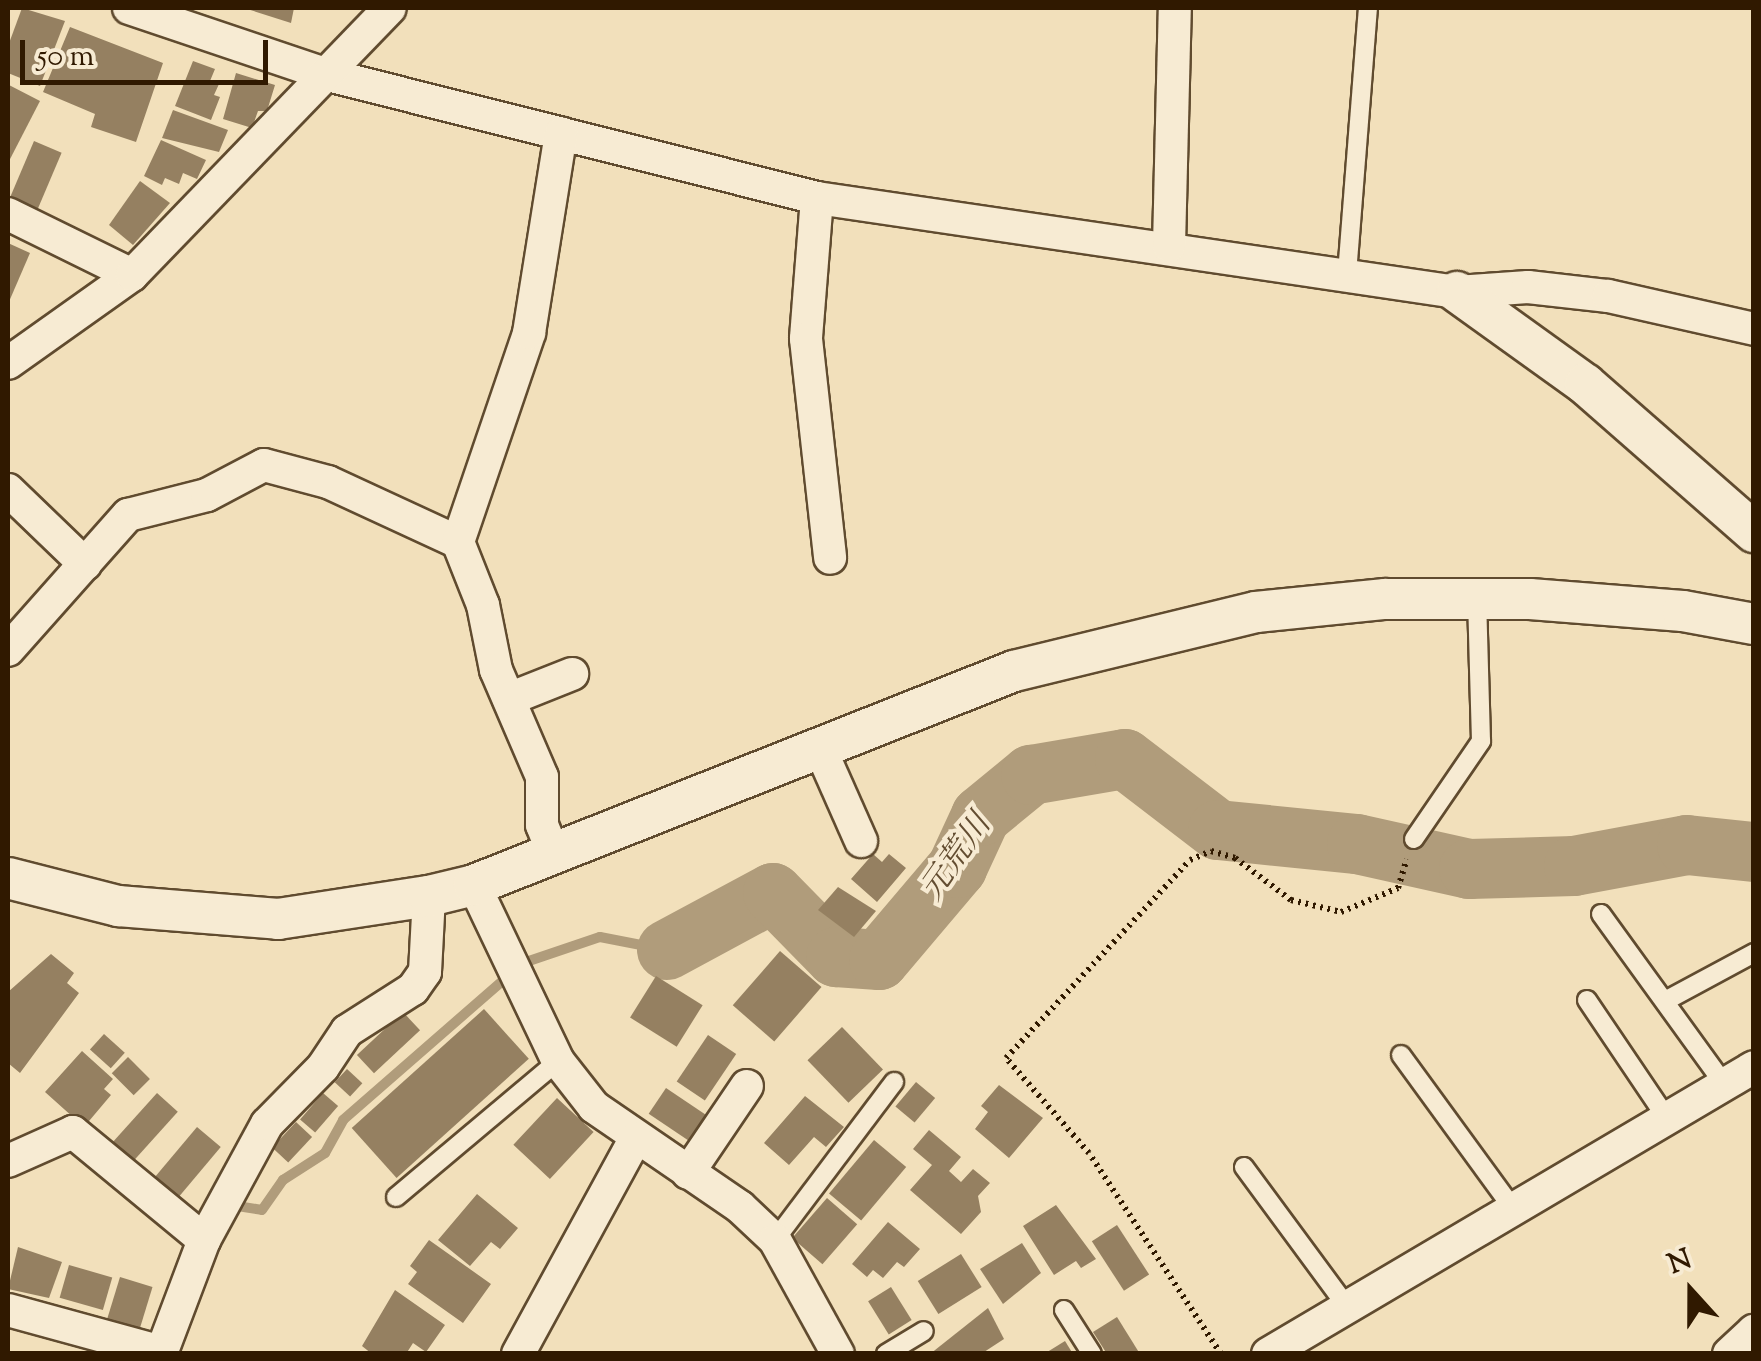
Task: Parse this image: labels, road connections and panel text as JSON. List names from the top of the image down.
{
  "water": ["元荒川"],
  "scale_bar": "50 m",
  "north": "top"
}
